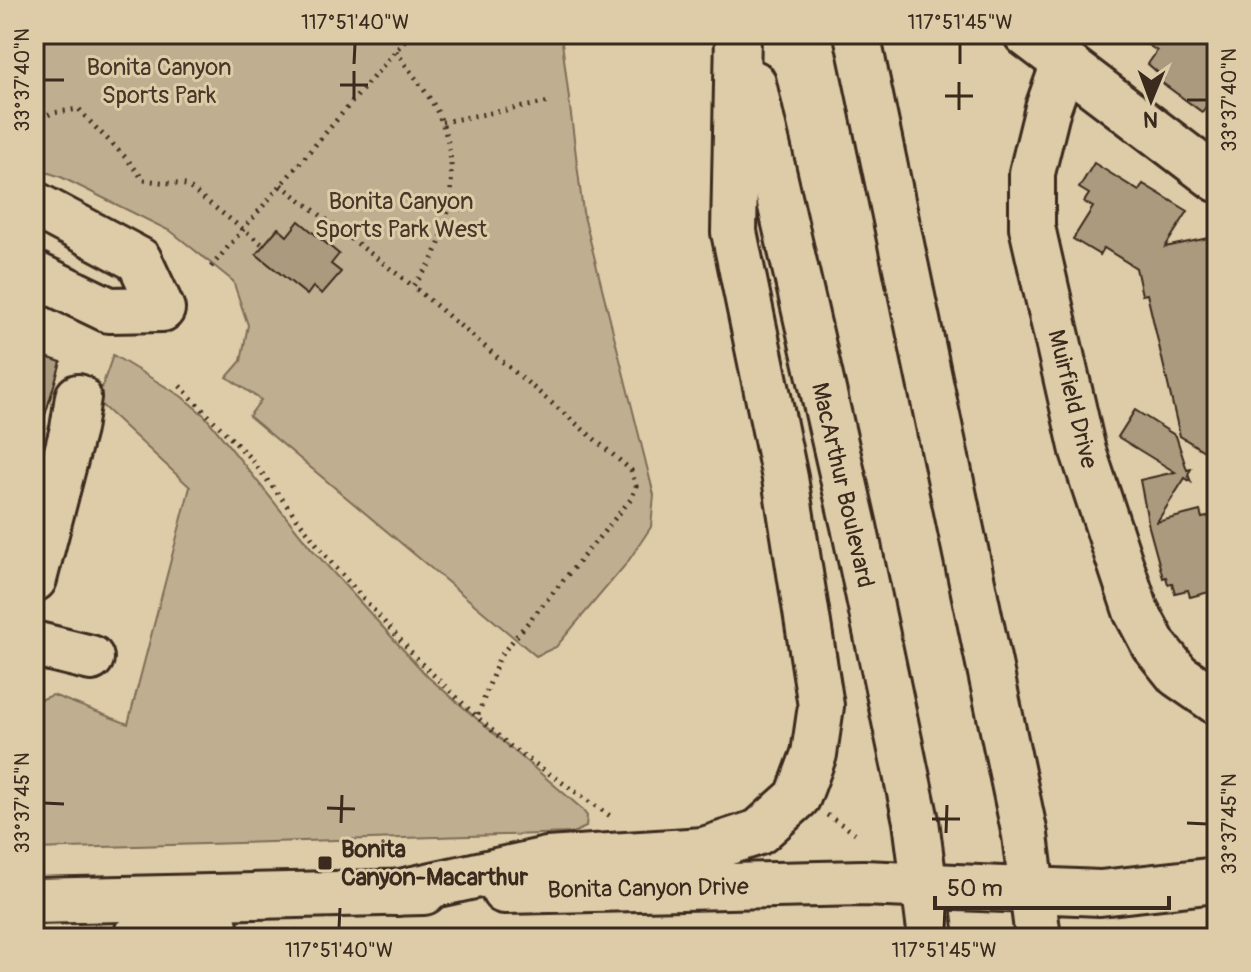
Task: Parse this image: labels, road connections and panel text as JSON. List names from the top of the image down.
{
  "streets": {
    "main road": ["Muirfield Drive", "MacArthur Boulevard", "Bonita Canyon Drive"]
  },
  "crossings": [
    ["MacArthur Boulevard", "Bonita Canyon Drive"]
  ],
  "parks": ["Bonita Canyon Sports Park", "Bonita Canyon Sports Park West"],
  "places": {
    "transit": ["Bonita Canyon-Macarthur"]
  },
  "scale_bar": "50 m",
  "north": "bottom",
  "coordinates": [
    "117°51'40\"W",
    "117°51'45\"W",
    "33°37'40\"N",
    "33°37'45\"N"
  ]
}
